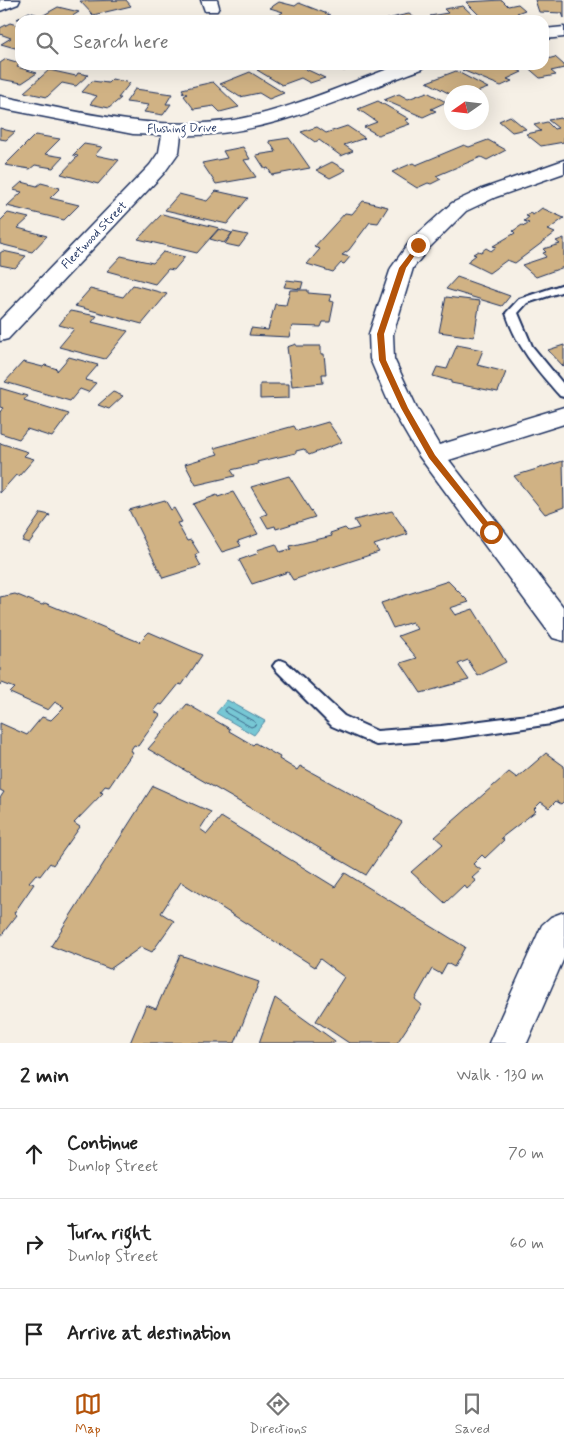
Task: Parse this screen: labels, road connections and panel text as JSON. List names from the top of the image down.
{
  "streets": {
    "street": ["Flushing Drive", "Fleetwood Street"]
  },
  "crossings": [
    ["Flushing Drive", "Fleetwood Street"]
  ],
  "north": "left",
  "page": {
    "search": "Search here",
    "heading": ["2 min", "Walk · 130 m"],
    "list": [
      ["Continue", "Dunlop Street", "70 m"],
      ["Turn right", "Dunlop Street", "60 m"],
      "Arrive at destination"
    ],
    "nav": ["Map", "Directions", "Saved"]
  }
}
